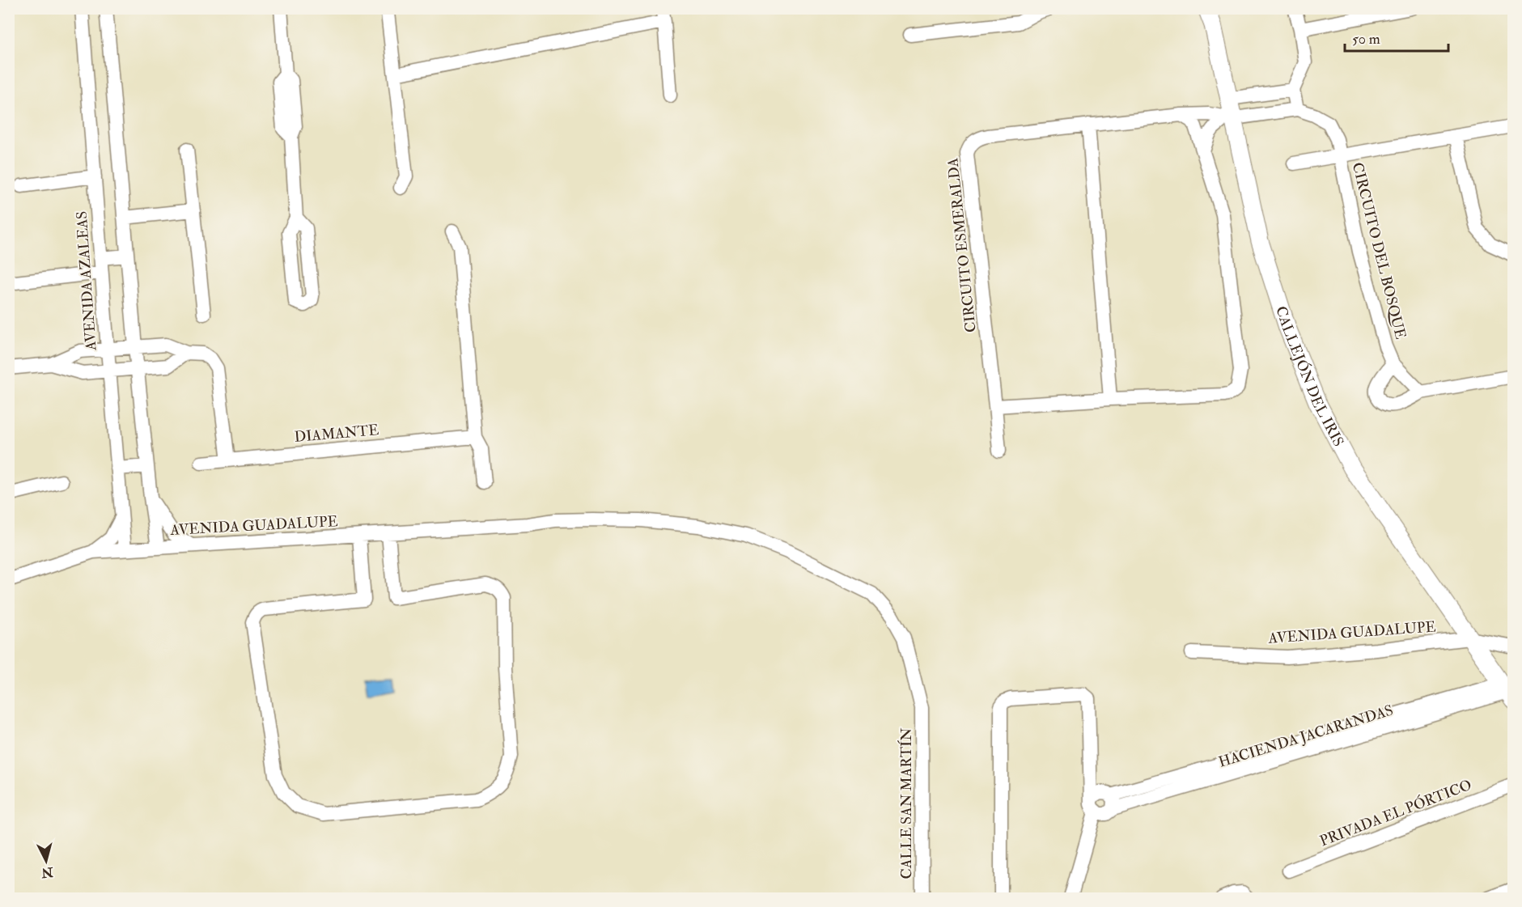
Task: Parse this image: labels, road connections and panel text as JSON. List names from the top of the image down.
{
  "streets": {
    "street": [
      "CIRCUITO ESMERALDA",
      "CIRCUITO DEL BOSQUE",
      "AVENIDA AZALEAS",
      "CALLEJÓN DEL IRIS",
      "DIAMANTE",
      "AVENIDA GUADALUPE",
      "HACIENDA JACARANDAS",
      "CALLE SAN MARTÍN",
      "PRIVADA EL PÓRTICO"
    ]
  },
  "crossings": [
    ["CIRCUITO ESMERALDA", "CALLEJÓN DEL IRIS"],
    ["AVENIDA AZALEAS", "AVENIDA GUADALUPE"],
    ["CALLEJÓN DEL IRIS", "AVENIDA GUADALUPE"],
    ["CALLEJÓN DEL IRIS", "HACIENDA JACARANDAS"],
    ["AVENIDA GUADALUPE", "CALLE SAN MARTÍN"]
  ],
  "scale_bar": "50 m",
  "north": "bottom"
}
